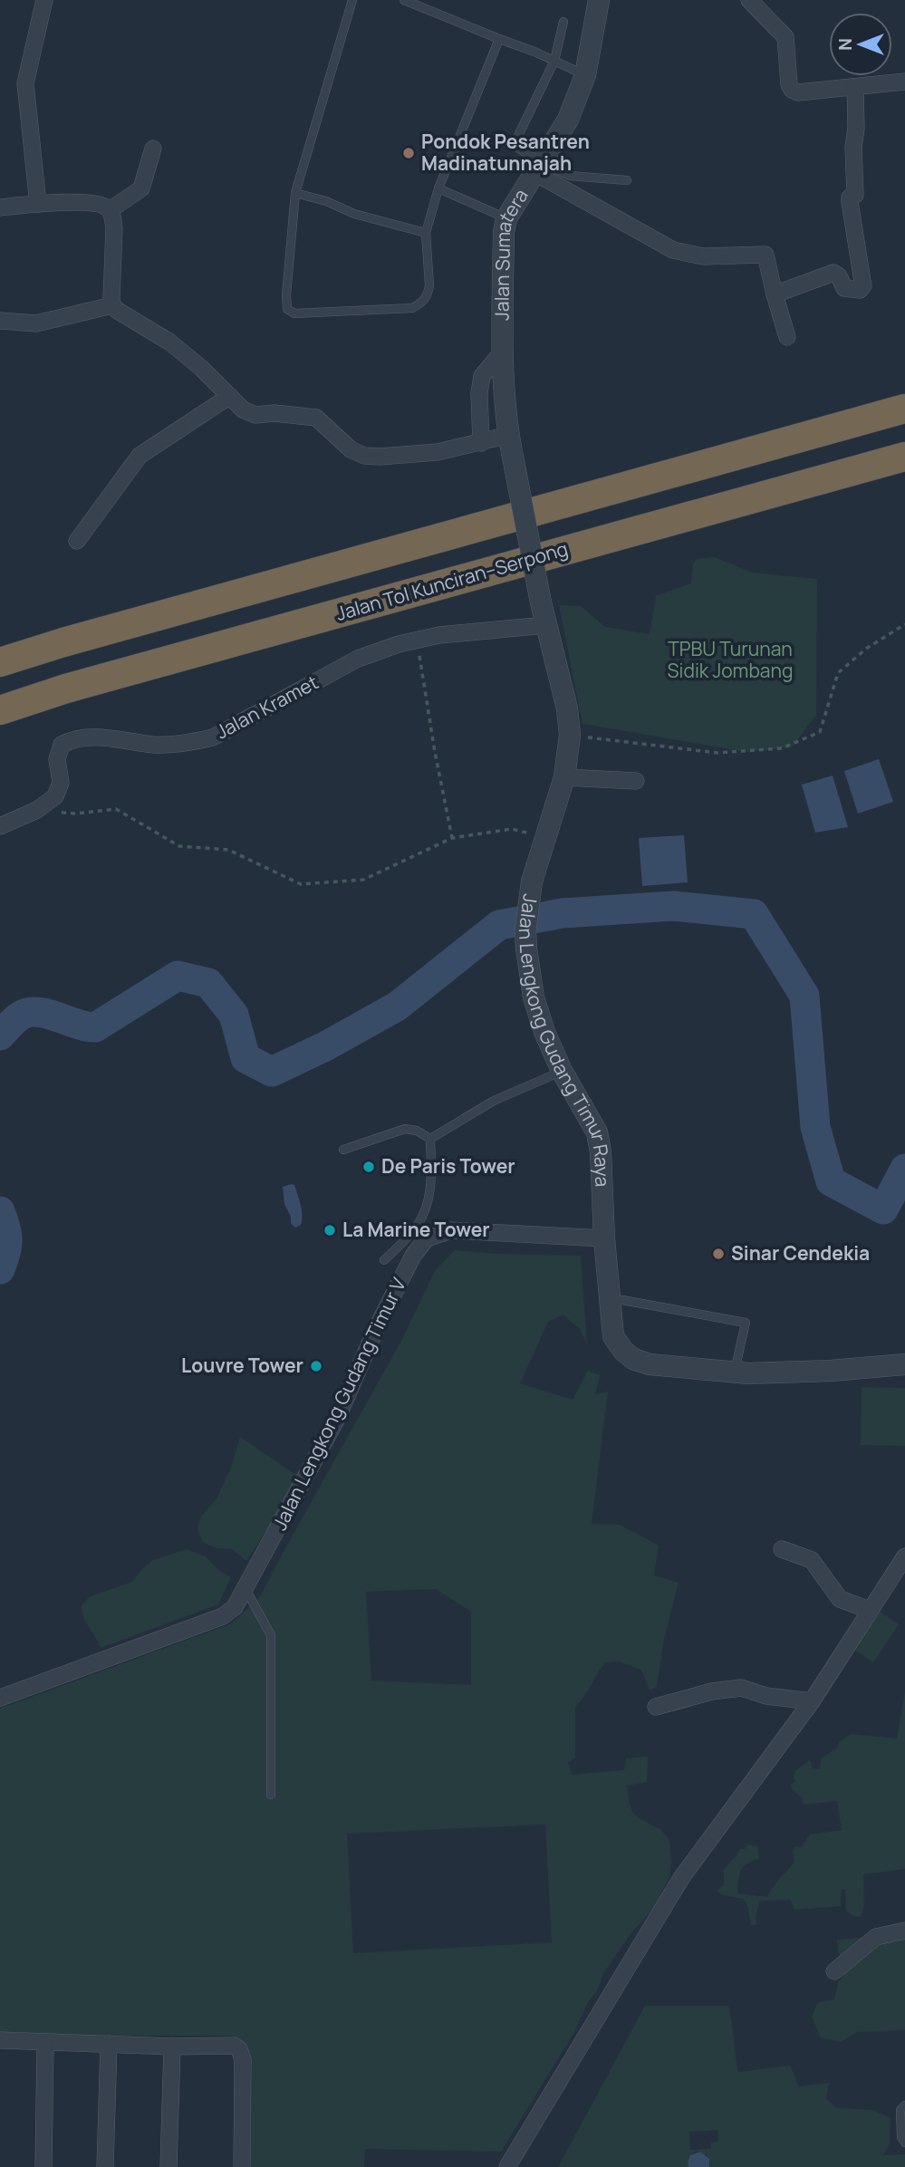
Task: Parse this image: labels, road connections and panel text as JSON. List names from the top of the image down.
{
  "streets": {
    "highway": ["Jalan Tol Kunciran–Serpong"],
    "street": [
      "Jalan Sumatera",
      "Jalan Kramet",
      "Jalan Lengkong Gudang Timur Raya",
      "Jalan Lengkong Gudang Timur V"
    ]
  },
  "crossings": [
    ["Jalan Sumatera", "Jalan Lengkong Gudang Timur Raya"],
    ["Jalan Kramet", "Jalan Lengkong Gudang Timur Raya"],
    ["Jalan Lengkong Gudang Timur Raya", "Jalan Lengkong Gudang Timur V"]
  ],
  "parks": ["TPBU Turunan Sidik Jombang"],
  "places": [
    "Pondok Pesantren Madinatunnajah",
    "De Paris Tower",
    "La Marine Tower",
    "Sinar Cendekia",
    "Louvre Tower"
  ],
  "north": "left"
}
